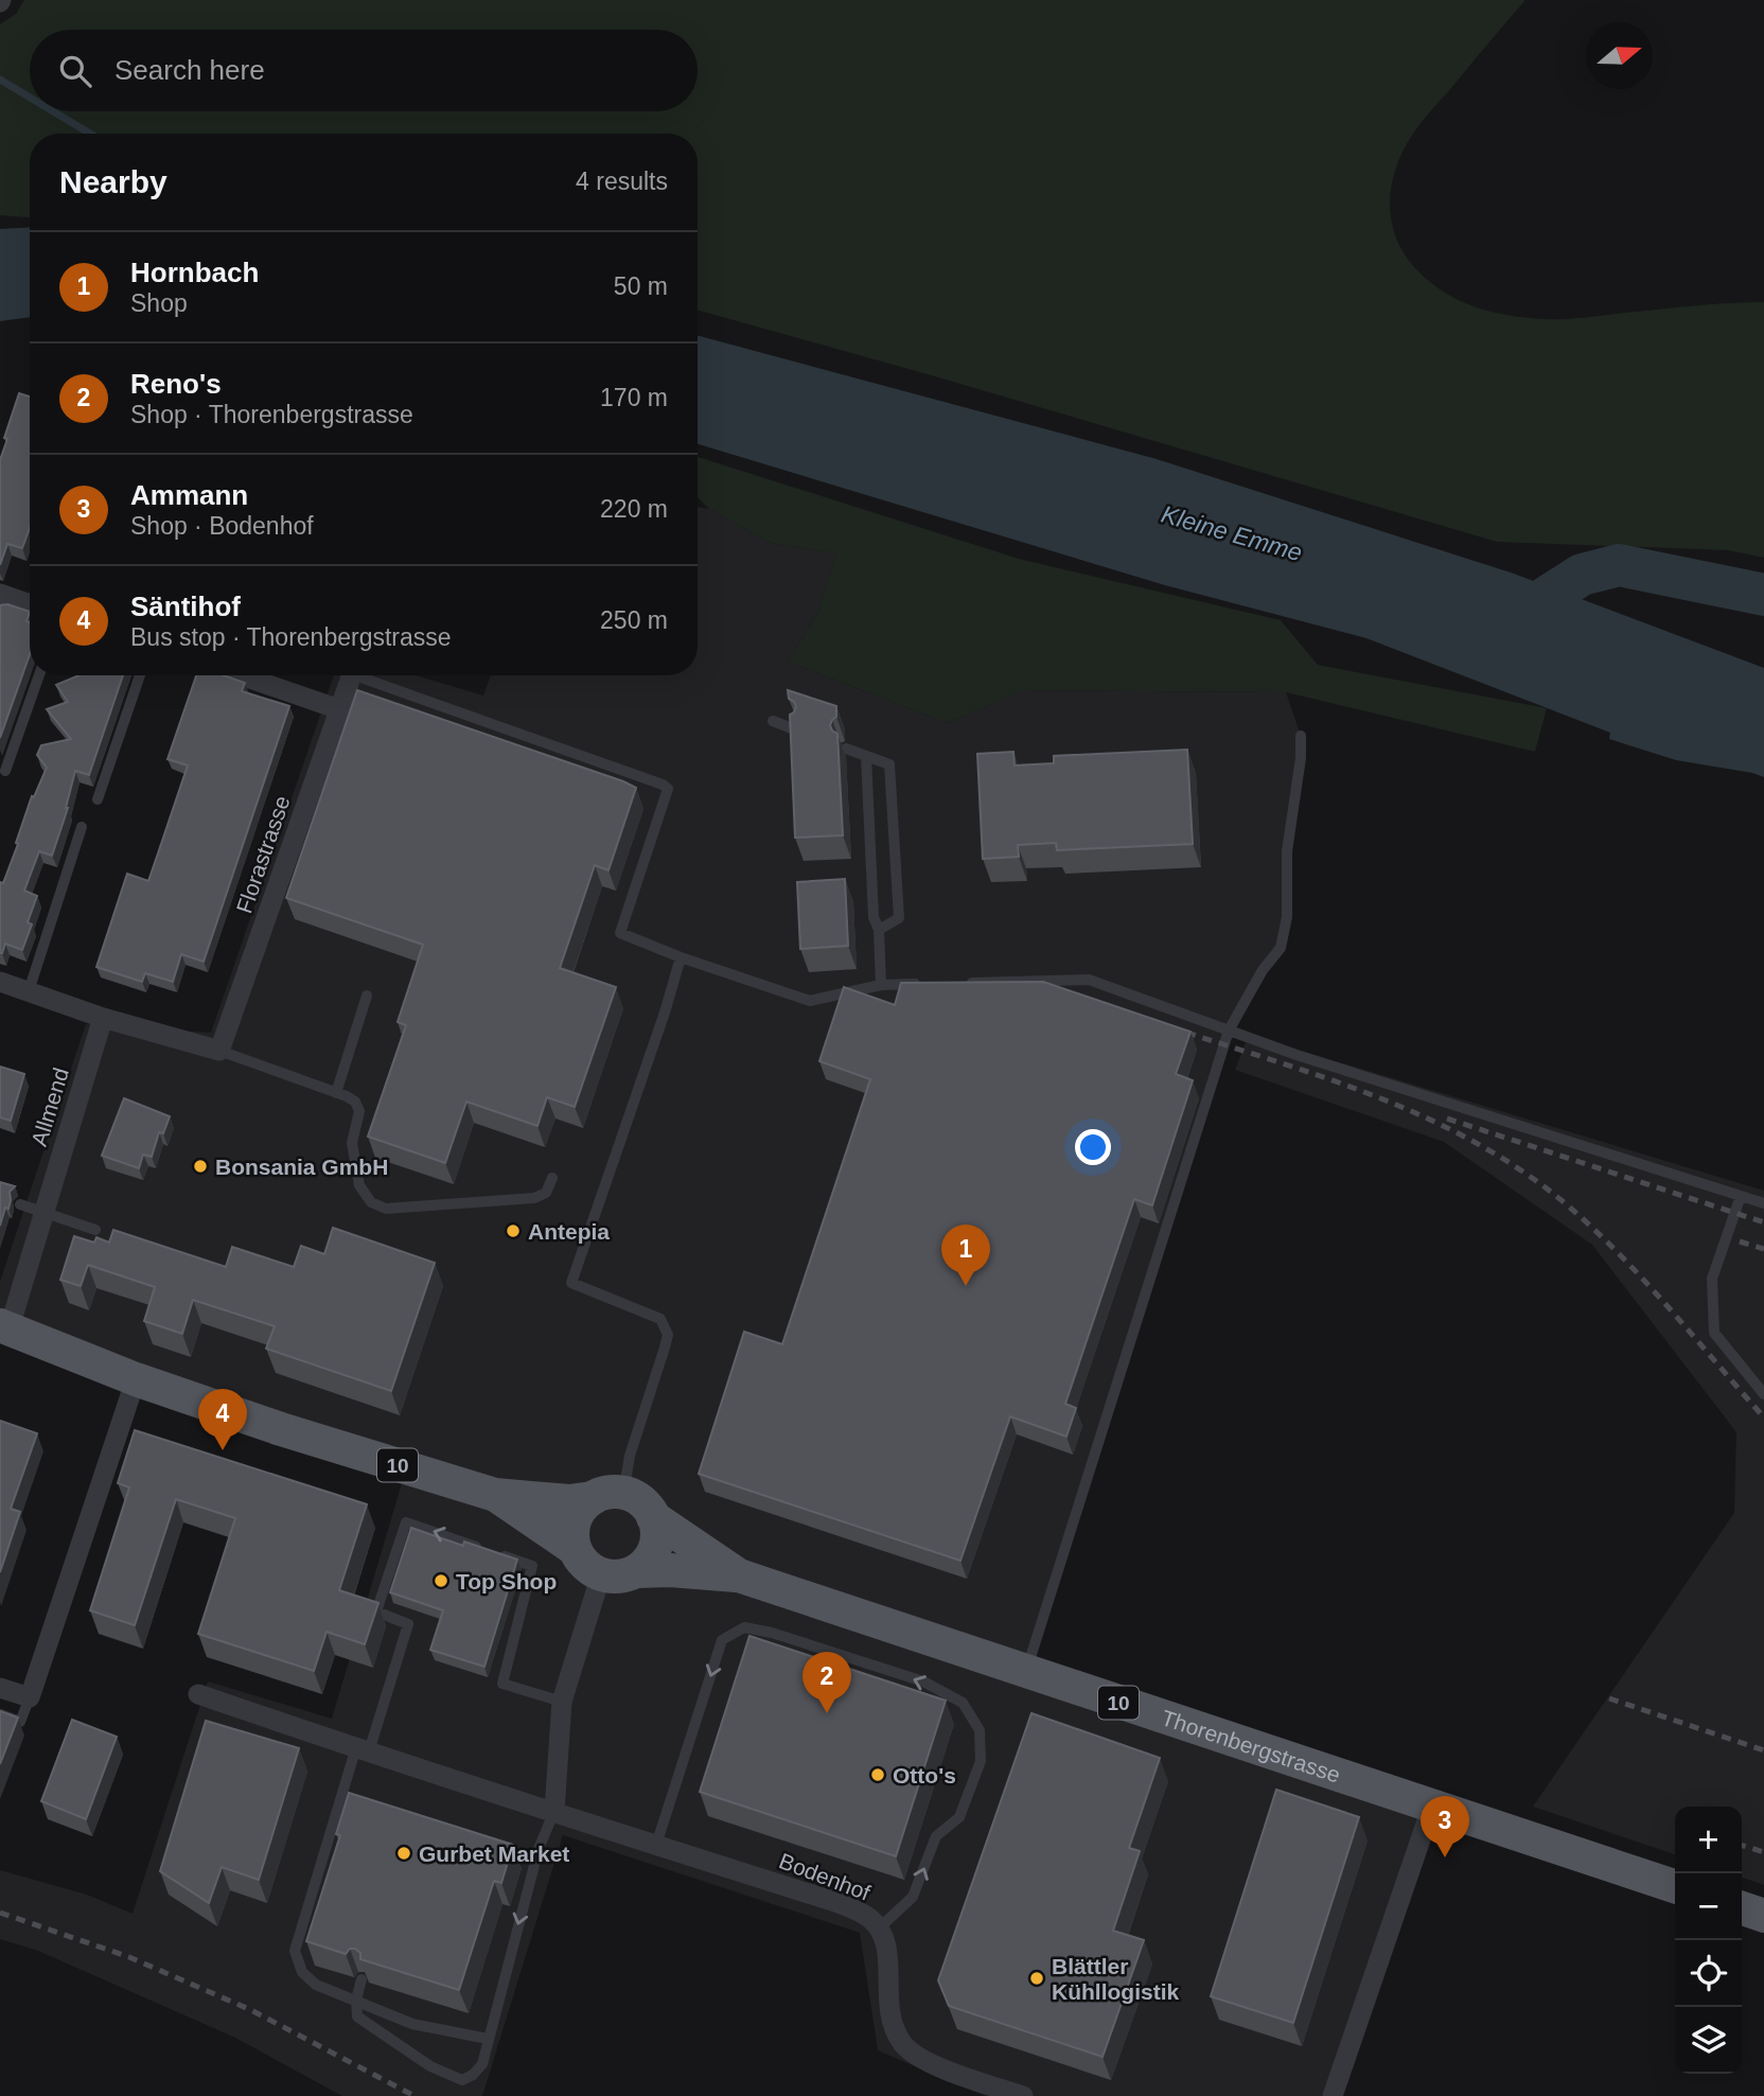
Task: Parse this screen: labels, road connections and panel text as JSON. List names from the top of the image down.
{
  "streets": {
    "main road": ["10", "Thorenbergstrasse"],
    "street": ["Florastrasse", "Allmend", "Bodenhof"]
  },
  "crossings": [
    ["Allmend", "10"],
    ["10", "Thorenbergstrasse"]
  ],
  "water": ["Kleine Emme"],
  "places": [
    "Bonsania GmbH",
    "Antepia",
    "Top Shop",
    "Otto's",
    "Gurbet Market",
    "Blättler Kühllogistik"
  ],
  "north": "right",
  "page": {
    "search": "Search here",
    "heading": ["Nearby", "4 results"],
    "list": [
      {
        "mark": "1",
        "name": "Hornbach",
        "note": "Shop",
        "value": "50 m"
      },
      {
        "mark": "2",
        "name": "Reno's",
        "note": "Shop · Thorenbergstrasse",
        "value": "170 m"
      },
      {
        "mark": "3",
        "name": "Ammann",
        "note": "Shop · Bodenhof",
        "value": "220 m"
      },
      {
        "mark": "4",
        "name": "Säntihof",
        "note": "Bus stop · Thorenbergstrasse",
        "value": "250 m"
      }
    ],
    "pins": [
      "1",
      "4",
      "2",
      "3"
    ],
    "map_buttons": ["+", "−"]
  }
}
